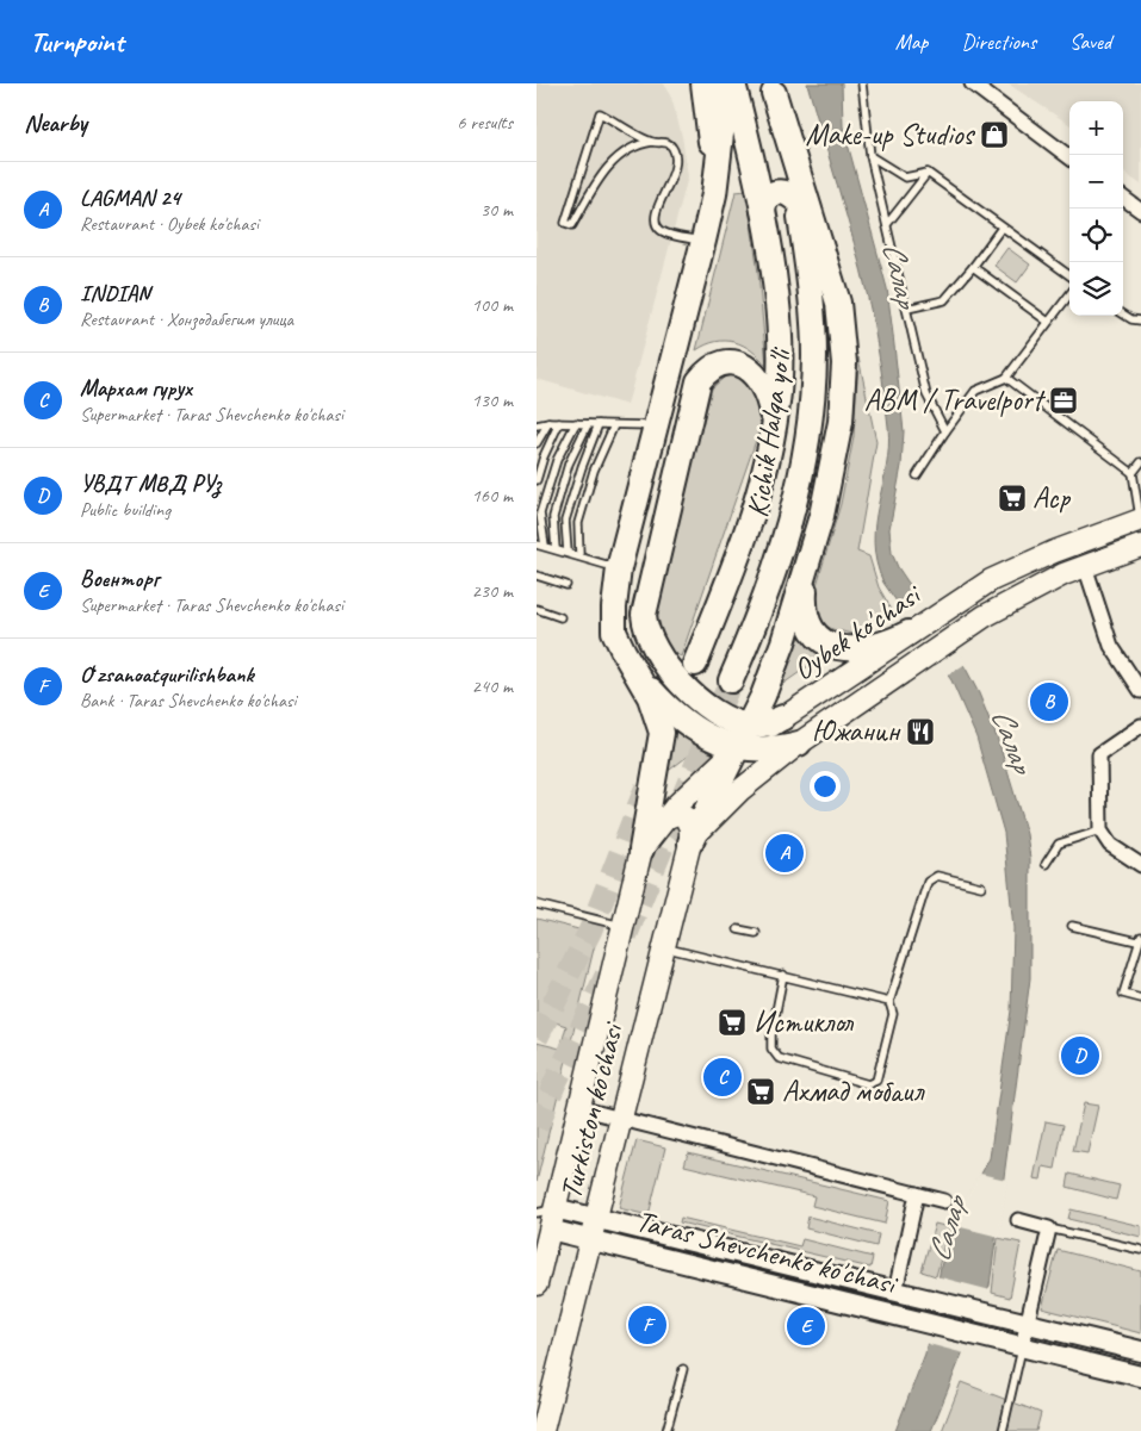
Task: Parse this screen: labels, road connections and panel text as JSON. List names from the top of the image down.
{
  "streets": {
    "highway": ["Kichik Halqa yo'li"],
    "main road": ["Oybek ko'chasi", "Turkiston ko'chasi"],
    "street": ["Taras Shevchenko ko'chasi"]
  },
  "crossings": [
    ["Oybek ko'chasi", "Turkiston ko'chasi"],
    ["Turkiston ko'chasi", "Taras Shevchenko ko'chasi"]
  ],
  "water": ["Салар"],
  "places": {
    "shop": ["Make-up Studios"],
    "office": ["ABM / Travelport"],
    "supermarket": ["Аср", "Истиклол", "Ахмад мобаил"],
    "restaurant": ["Южанин"]
  },
  "page": {
    "header": "Turnpoint",
    "nav": ["Map", "Directions", "Saved"],
    "heading": ["Nearby", "6 results"],
    "map_buttons": ["+", "−"],
    "list": [
      {
        "mark": "A",
        "name": "LAGMAN 24",
        "note": "Restaurant · Oybek ko'chasi",
        "value": "30 m"
      },
      {
        "mark": "B",
        "name": "INDIAN",
        "note": "Restaurant · Хонзодабегим улица",
        "value": "100 m"
      },
      {
        "mark": "C",
        "name": "Мархам гурух",
        "note": "Supermarket · Taras Shevchenko ko'chasi",
        "value": "130 m"
      },
      {
        "mark": "D",
        "name": "УВДТ МВД РУз",
        "note": "Public building",
        "value": "160 m"
      },
      {
        "mark": "E",
        "name": "Военторг",
        "note": "Supermarket · Taras Shevchenko ko'chasi",
        "value": "230 m"
      },
      {
        "mark": "F",
        "name": "Oʻzsanoatqurilishbank",
        "note": "Bank · Taras Shevchenko ko'chasi",
        "value": "240 m"
      }
    ],
    "pins": [
      "B",
      "A",
      "D",
      "C",
      "F",
      "E"
    ]
  }
}
